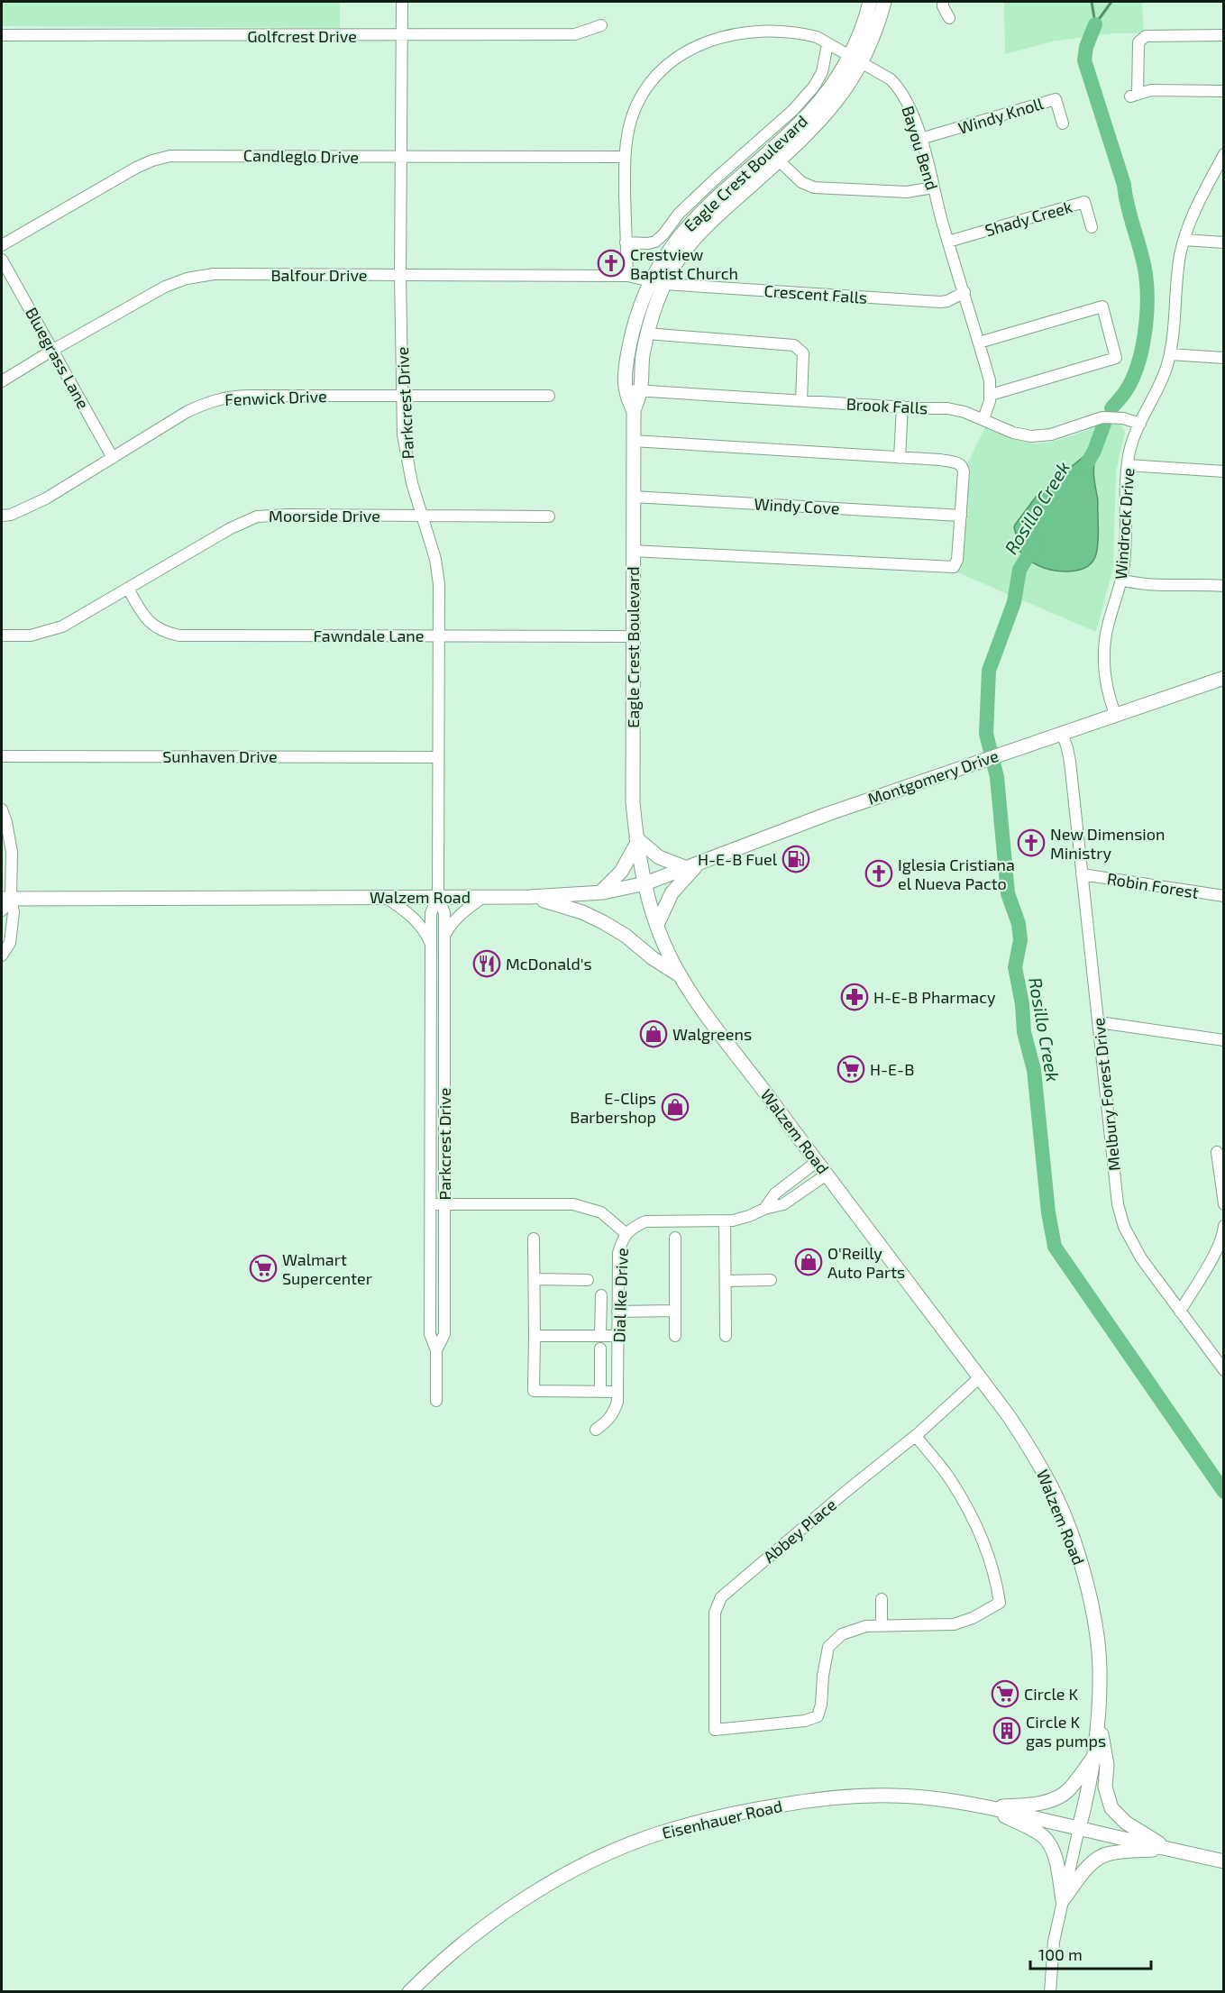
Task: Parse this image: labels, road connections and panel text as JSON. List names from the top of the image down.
{
  "streets": {
    "main road": [
      "Eagle Crest Boulevard",
      "Montgomery Drive",
      "Walzem Road",
      "Eisenhauer Road"
    ],
    "street": [
      "Golfcrest Drive",
      "Windy Knoll",
      "Bayou Bend",
      "Candleglo Drive",
      "Shady Creek",
      "Balfour Drive",
      "Crescent Falls",
      "Bluegrass Lane",
      "Fenwick Drive",
      "Parkcrest Drive",
      "Brook Falls",
      "Windy Cove",
      "Moorside Drive",
      "Windrock Drive",
      "Fawndale Lane",
      "Sunhaven Drive",
      "Robin Forest",
      "Melbury Forest Drive",
      "Dial Ike Drive",
      "Abbey Place"
    ]
  },
  "crossings": [
    ["Golfcrest Drive", "Parkcrest Drive"],
    ["Windy Knoll", "Bayou Bend"],
    ["Bayou Bend", "Candleglo Drive"],
    ["Bayou Bend", "Eagle Crest Boulevard"],
    ["Bayou Bend", "Shady Creek"],
    ["Bayou Bend", "Balfour Drive"],
    ["Bayou Bend", "Crescent Falls"],
    ["Bayou Bend", "Brook Falls"],
    ["Candleglo Drive", "Parkcrest Drive"],
    ["Eagle Crest Boulevard", "Balfour Drive"],
    ["Eagle Crest Boulevard", "Crescent Falls"],
    ["Eagle Crest Boulevard", "Brook Falls"],
    ["Eagle Crest Boulevard", "Windy Cove"],
    ["Eagle Crest Boulevard", "Fawndale Lane"],
    ["Eagle Crest Boulevard", "Montgomery Drive"],
    ["Eagle Crest Boulevard", "Walzem Road"],
    ["Balfour Drive", "Crescent Falls"],
    ["Balfour Drive", "Bluegrass Lane"],
    ["Balfour Drive", "Parkcrest Drive"],
    ["Bluegrass Lane", "Fenwick Drive"],
    ["Fenwick Drive", "Parkcrest Drive"],
    ["Parkcrest Drive", "Moorside Drive"],
    ["Parkcrest Drive", "Fawndale Lane"],
    ["Parkcrest Drive", "Sunhaven Drive"],
    ["Parkcrest Drive", "Walzem Road"],
    ["Brook Falls", "Windrock Drive"],
    ["Moorside Drive", "Fawndale Lane"],
    ["Windrock Drive", "Montgomery Drive"],
    ["Montgomery Drive", "Walzem Road"],
    ["Montgomery Drive", "Melbury Forest Drive"],
    ["Robin Forest", "Melbury Forest Drive"],
    ["Walzem Road", "Dial Ike Drive"],
    ["Walzem Road", "Abbey Place"],
    ["Walzem Road", "Eisenhauer Road"]
  ],
  "water": ["Rosillo Creek"],
  "places": {
    "church": ["Crestview Baptist Church", "New Dimension Ministry", "Iglesia Cristiana el Nueva Pacto"],
    "fuel station": ["H-E-B Fuel"],
    "restaurant": ["McDonald's"],
    "pharmacy": ["H-E-B Pharmacy"],
    "shop": ["Walgreens", "E-Clips Barbershop", "O'Reilly Auto Parts"],
    "supermarket": ["H-E-B", "Walmart Supercenter", "Circle K"],
    "building": ["Circle K gas pumps"]
  },
  "scale_bar": "100 m"
}
